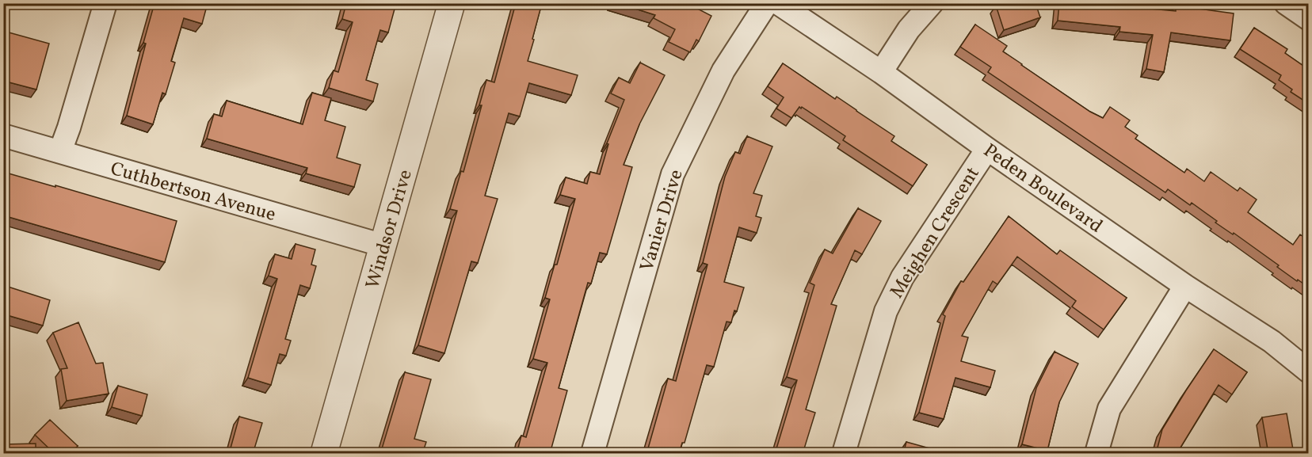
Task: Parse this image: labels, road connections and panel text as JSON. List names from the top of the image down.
{
  "streets": {
    "street": [
      "Peden Boulevard",
      "Cuthbertson Avenue",
      "Vanier Drive",
      "Windsor Drive",
      "Meighen Crescent"
    ]
  },
  "crossings": [
    ["Peden Boulevard", "Meighen Crescent"],
    ["Cuthbertson Avenue", "Windsor Drive"]
  ]
}
